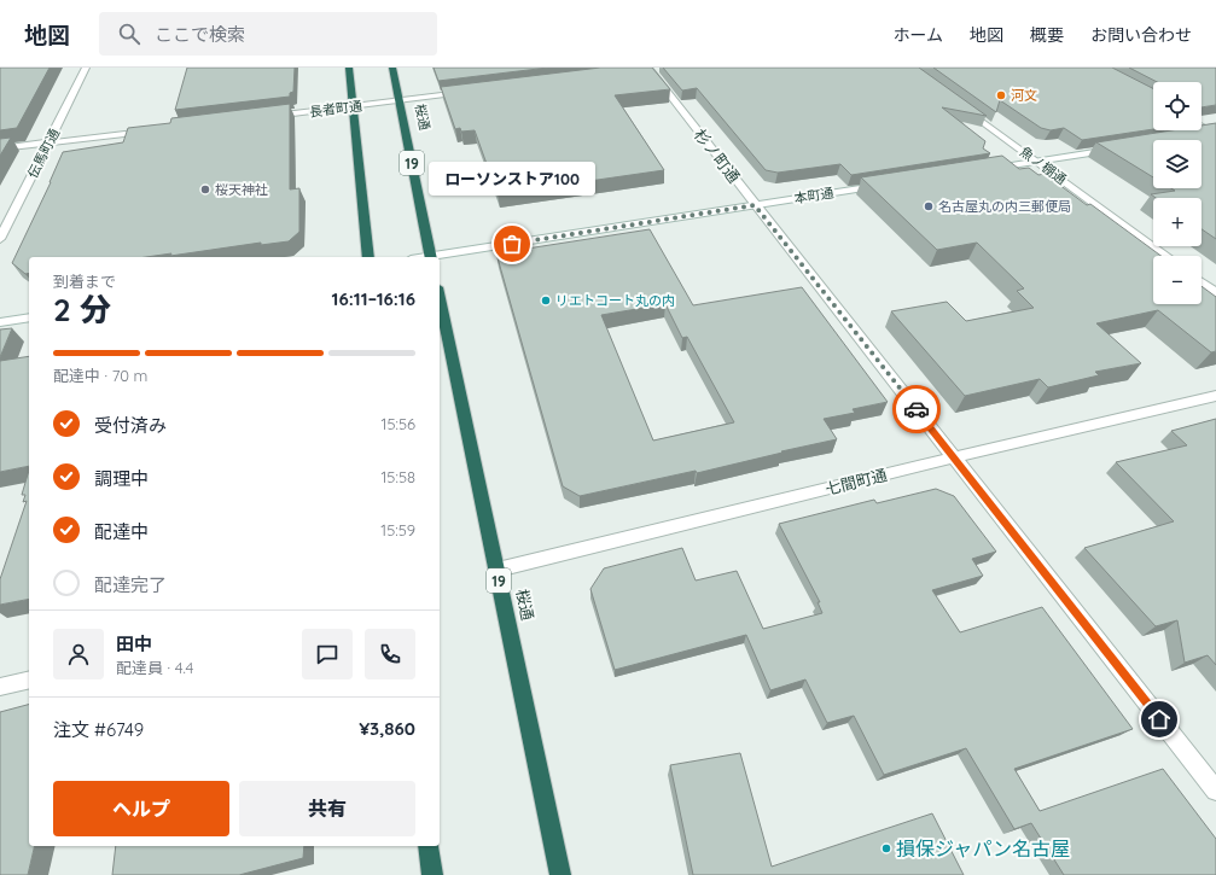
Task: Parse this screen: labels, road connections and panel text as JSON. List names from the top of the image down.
{
  "streets": {
    "highway": ["桜通", "19"],
    "street": [
      "長者町通",
      "伝馬町通",
      "杉ノ町通",
      "魚ノ棚通",
      "本町通",
      "七間町通"
    ]
  },
  "crossings": [
    ["長者町通", "桜通"],
    ["桜通", "七間町通"],
    ["杉ノ町通", "本町通"],
    ["杉ノ町通", "七間町通"]
  ],
  "places": [
    "河文",
    "桜天神社",
    "名古屋丸の内三郵便局",
    "ローソンストア100",
    "リエトコート丸の内",
    "損保ジャパン名古屋"
  ],
  "page": {
    "header": "地図",
    "search": "ここで検索",
    "nav": [
      "ホーム",
      "地図",
      "概要",
      "お問い合わせ"
    ],
    "map_buttons": ["+", "−"],
    "bubble": "ローソンストア100",
    "heading": ["2 分", "到着まで", "16:11–16:16"],
    "panel": [
      "田中",
      "配達員 · 4.4",
      "注文 #6749",
      "¥3,860"
    ],
    "bar": "配達中 · 70 m",
    "list": [
      ["受付済み", "15:56"],
      ["調理中", "15:58"],
      ["配達中", "15:59"],
      "配達完了"
    ],
    "buttons": ["ヘルプ", "共有"]
  }
}
